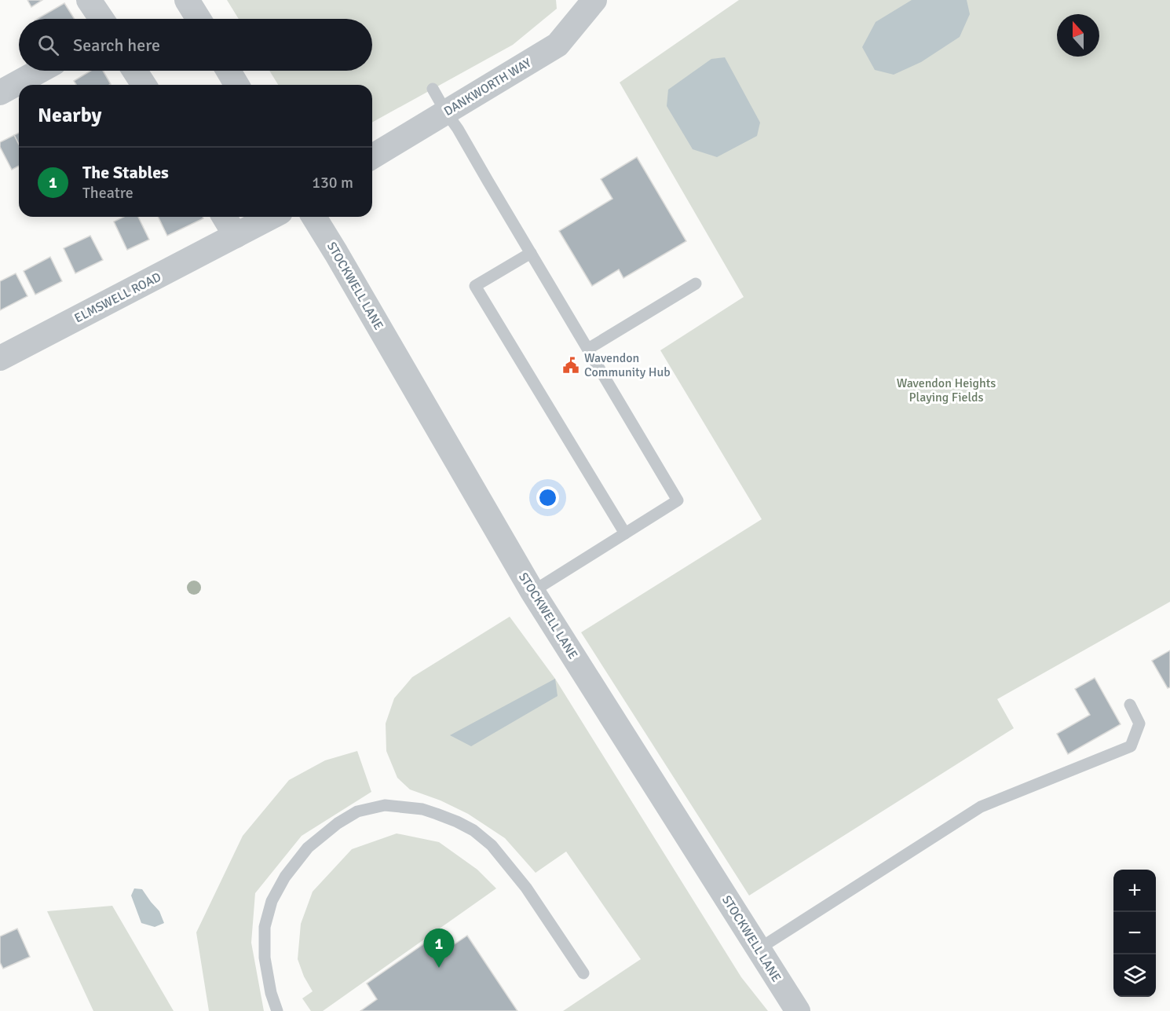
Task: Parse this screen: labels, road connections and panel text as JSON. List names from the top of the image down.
{
  "streets": {
    "street": ["DANKWORTH WAY", "STOCKWELL LANE", "ELMSWELL ROAD"]
  },
  "parks": ["Wavendon Heights Playing Fields"],
  "places": {
    "public building": ["Wavendon Community Hub"]
  },
  "north": "top",
  "page": {
    "search": "Search here",
    "heading": "Nearby",
    "list": [
      {
        "mark": "1",
        "name": "The Stables",
        "note": "Theatre",
        "value": "130 m"
      }
    ],
    "map_buttons": ["+", "−"],
    "pins": "1"
  }
}
